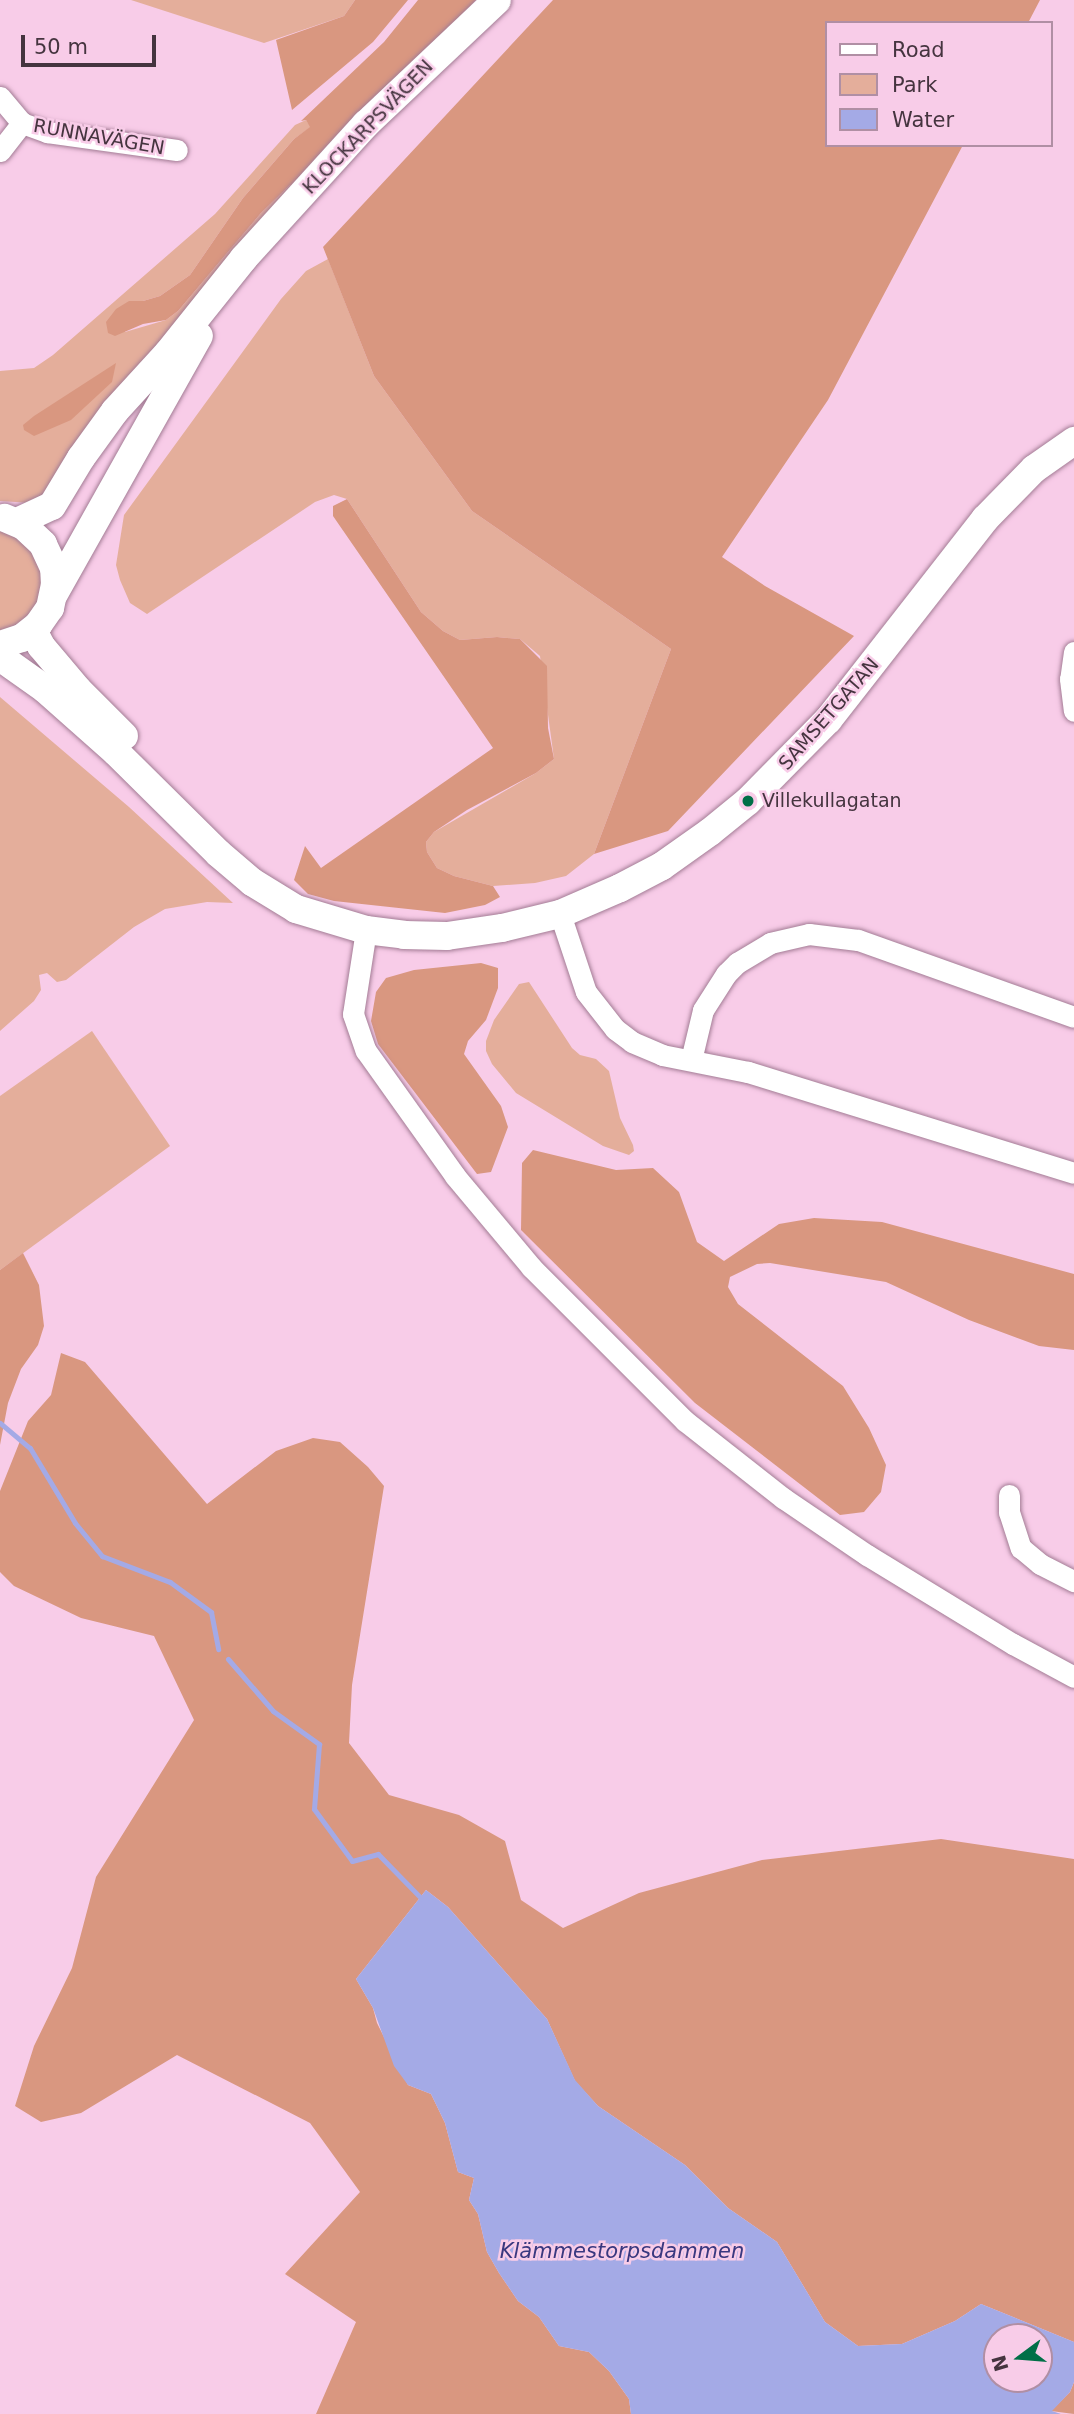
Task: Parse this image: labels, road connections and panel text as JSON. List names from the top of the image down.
{
  "streets": {
    "street": ["KLOCKARPSVÄGEN", "RUNNAVÄGEN", "SAMSETGATAN"]
  },
  "water": ["Klämmestorpsdammen"],
  "places": ["Villekullagatan"],
  "legend": ["Road", "Park", "Water"],
  "scale_bar": "50 m",
  "north": "left"
}
